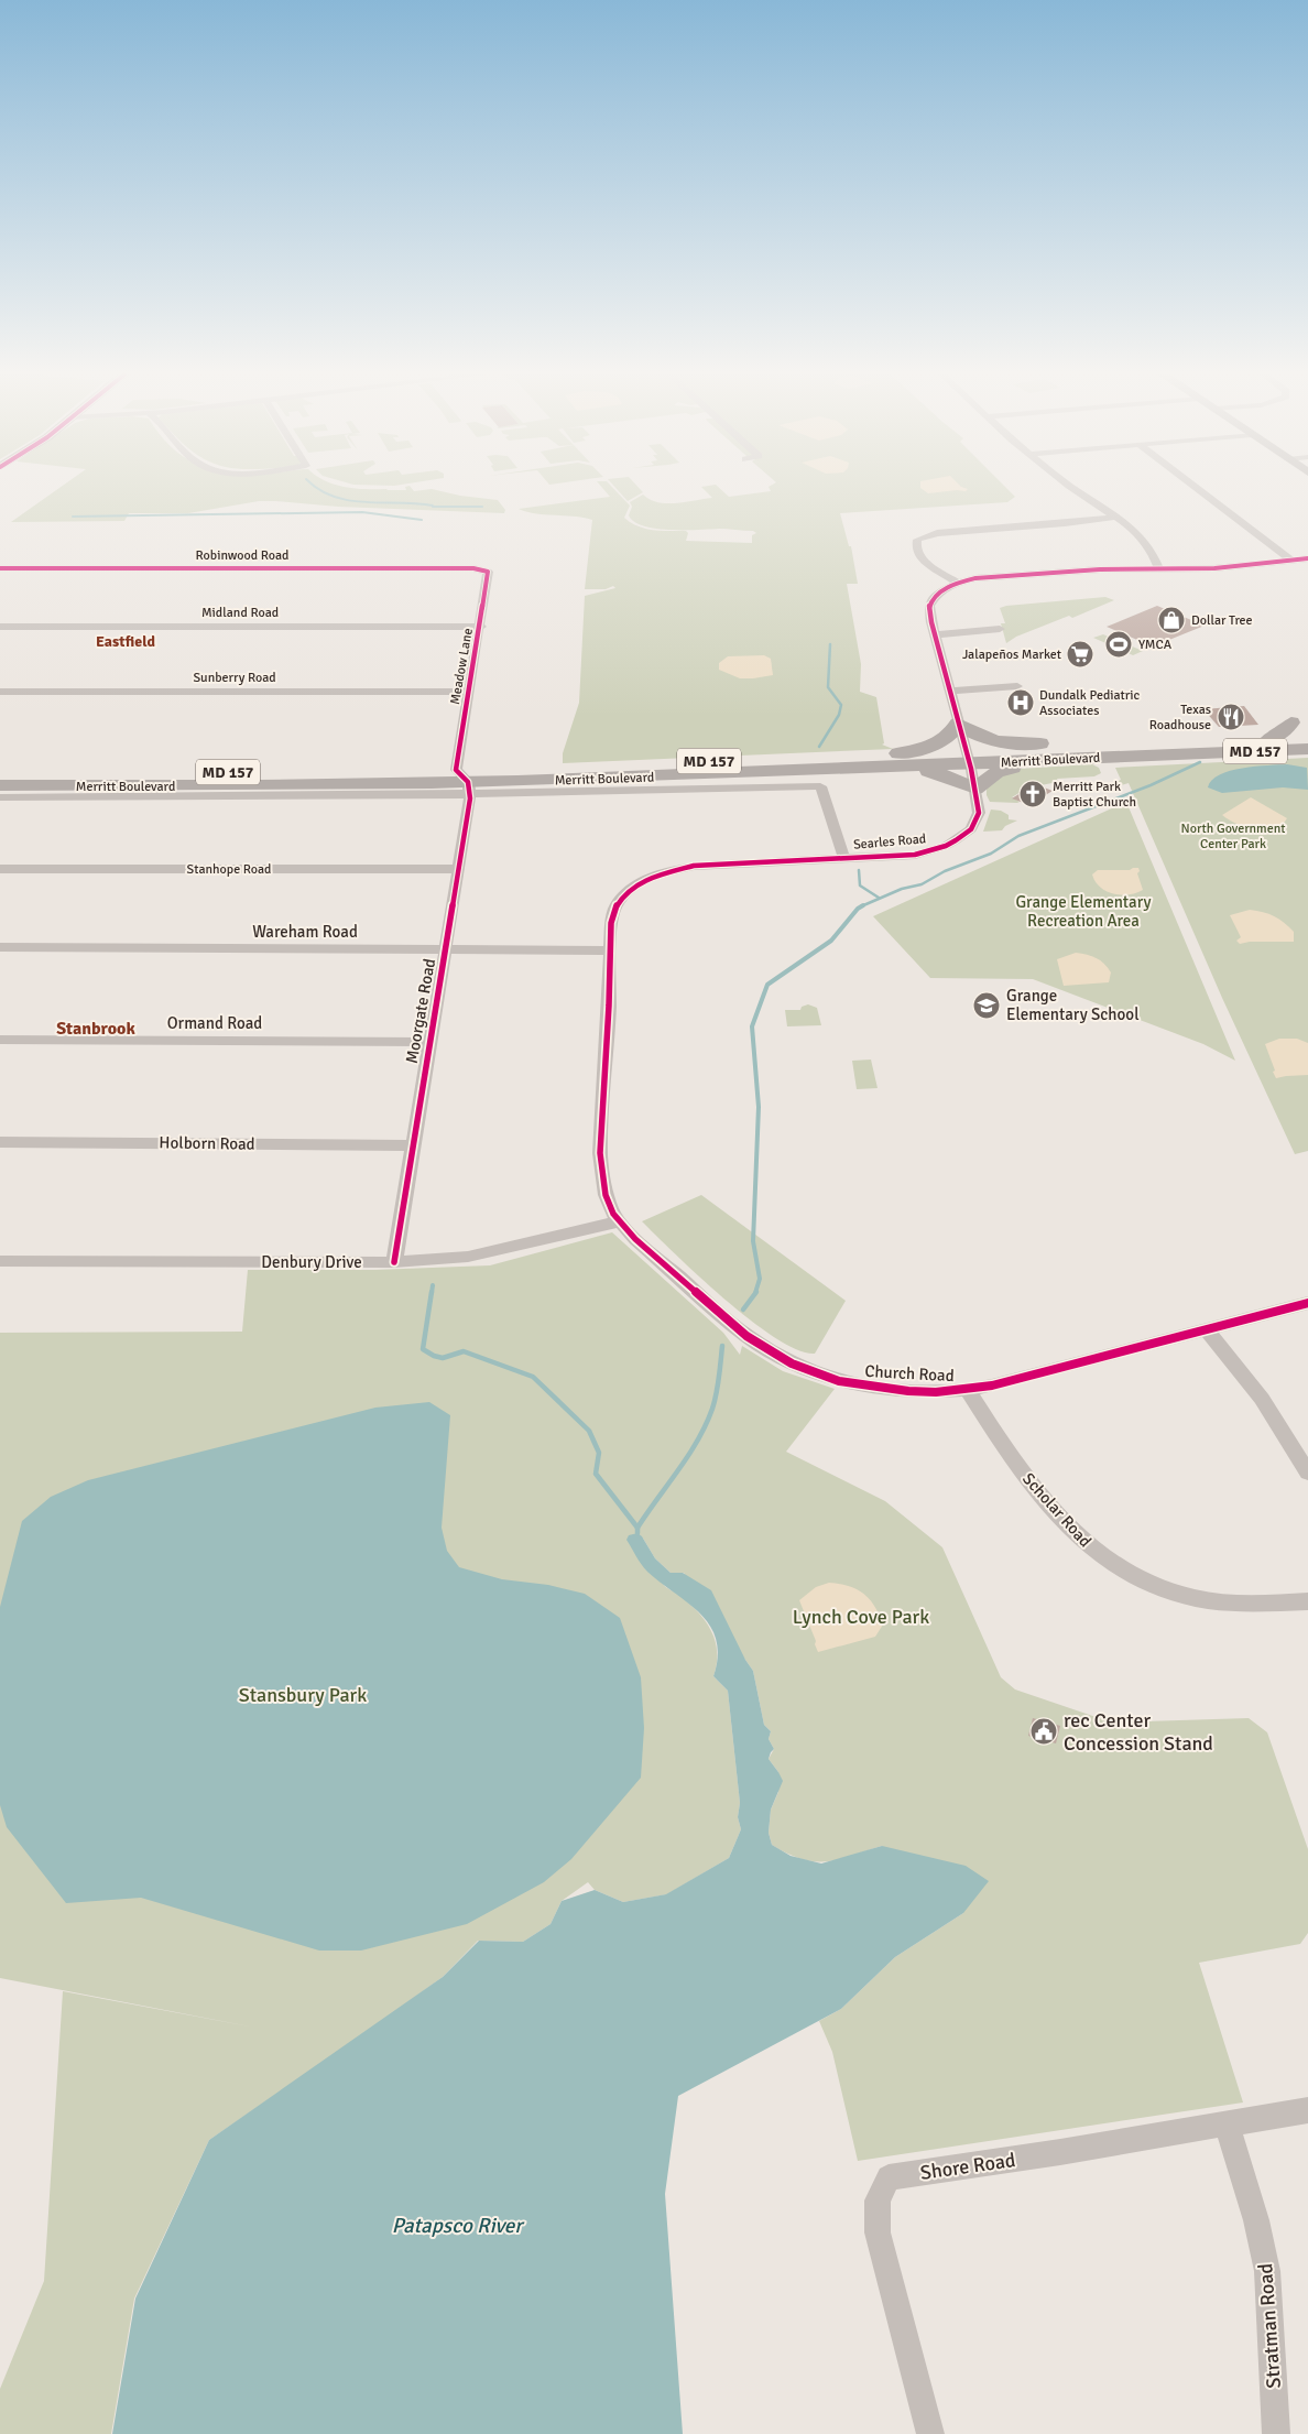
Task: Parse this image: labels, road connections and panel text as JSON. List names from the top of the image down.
{
  "streets": {
    "main road": ["MD 157", "Merritt Boulevard"],
    "street": [
      "Robinwood Road",
      "Midland Road",
      "Meadow Lane",
      "Sunberry Road",
      "Searles Road",
      "Stanhope Road",
      "Wareham Road",
      "Moorgate Road",
      "Ormand Road",
      "Holborn Road",
      "Denbury Drive",
      "Church Road",
      "Scholar Road",
      "Shore Road",
      "Stratman Road"
    ]
  },
  "crossings": [
    ["Robinwood Road", "Meadow Lane"],
    ["Midland Road", "Meadow Lane"],
    ["Meadow Lane", "Sunberry Road"],
    ["Meadow Lane", "Merritt Boulevard"],
    ["Meadow Lane", "Moorgate Road"],
    ["Merritt Boulevard", "Searles Road"],
    ["Merritt Boulevard", "Moorgate Road"],
    ["Searles Road", "Wareham Road"],
    ["Searles Road", "Denbury Drive"],
    ["Searles Road", "Church Road"],
    ["Stanhope Road", "Moorgate Road"],
    ["Wareham Road", "Moorgate Road"],
    ["Moorgate Road", "Ormand Road"],
    ["Moorgate Road", "Holborn Road"],
    ["Moorgate Road", "Denbury Drive"],
    ["Denbury Drive", "Church Road"],
    ["Church Road", "Scholar Road"],
    ["Shore Road", "Stratman Road"]
  ],
  "districts": ["Eastfield", "Stanbrook"],
  "water": ["Patapsco River"],
  "parks": [
    "North Government Center Park",
    "Grange Elementary Recreation Area",
    "Lynch Cove Park",
    "Stansbury Park"
  ],
  "places": {
    "shop": ["Dollar Tree"],
    "sports": ["YMCA"],
    "supermarket": ["Jalapeños Market"],
    "hospital": ["Dundalk Pediatric Associates"],
    "restaurant": ["Texas Roadhouse"],
    "church": ["Merritt Park Baptist Church"],
    "school or university": ["Grange Elementary School"],
    "public building": ["rec Center Concession Stand"]
  }
}
